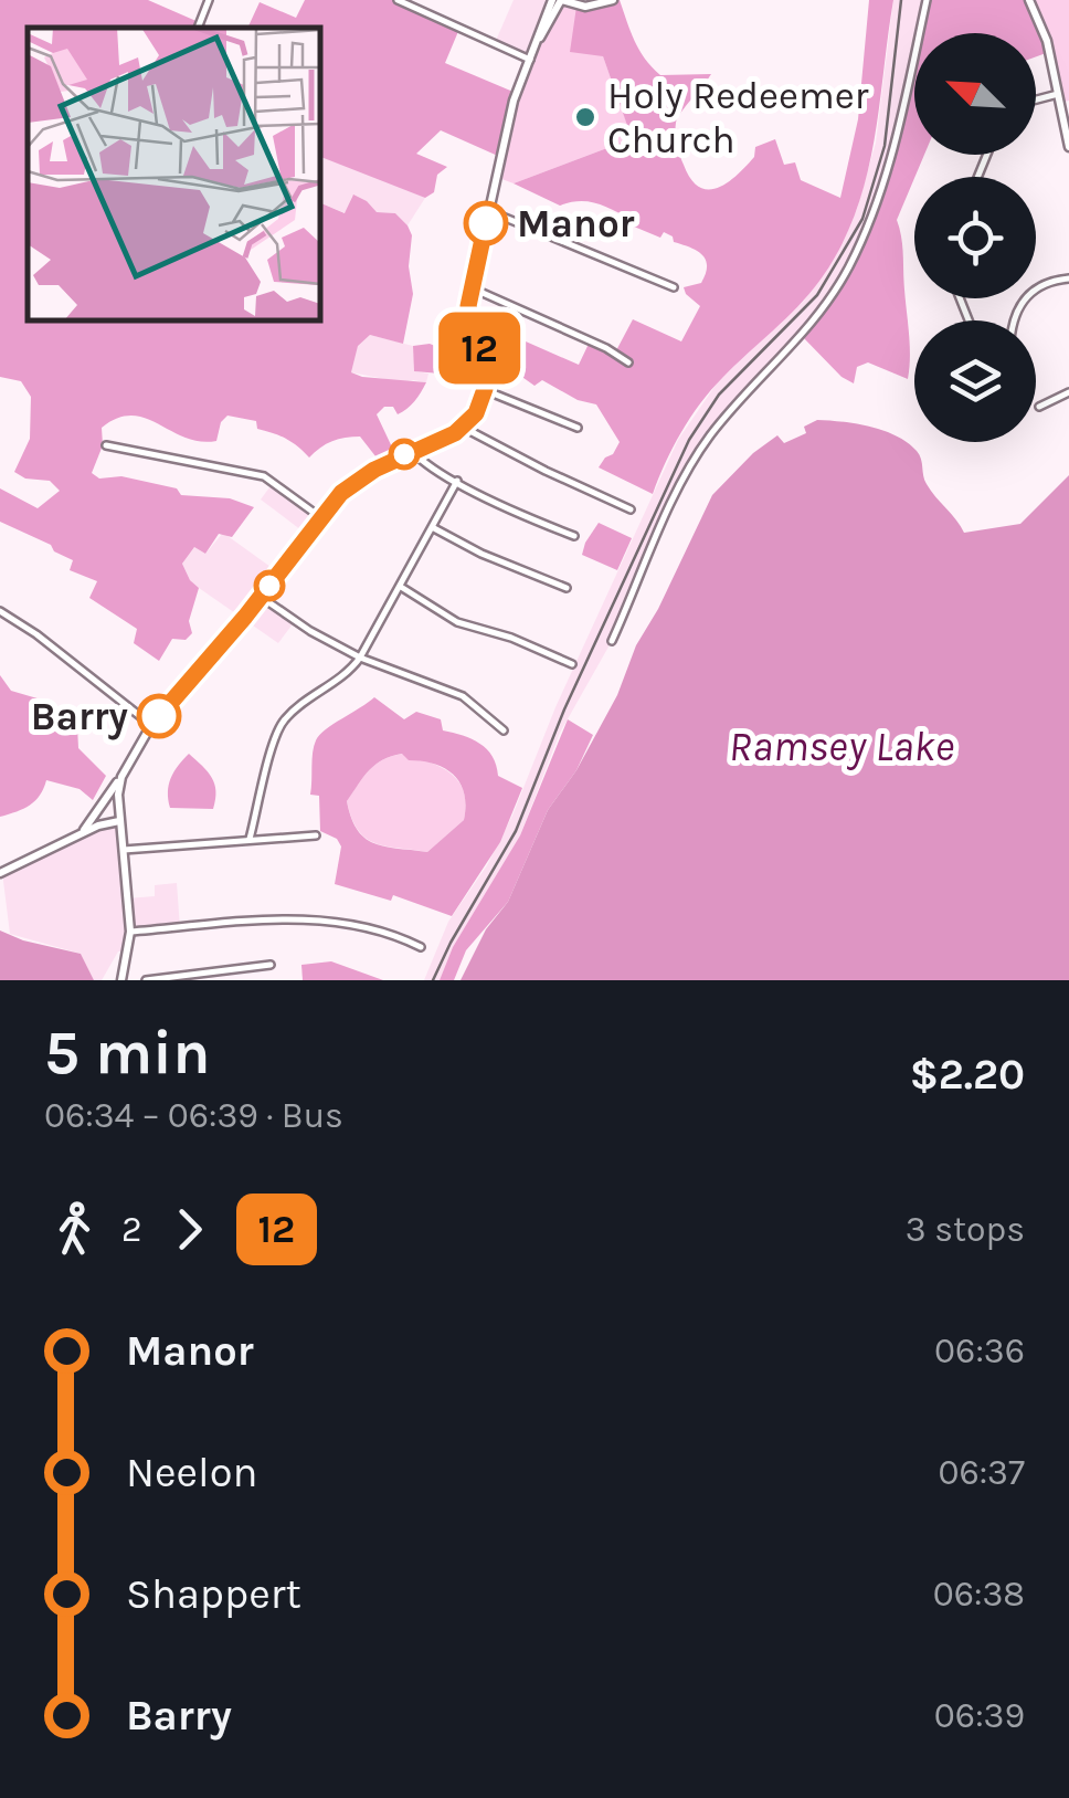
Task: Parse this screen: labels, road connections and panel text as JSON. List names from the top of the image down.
{
  "water": ["Ramsey Lake"],
  "places": ["Holy Redeemer Church", "Manor", "Barry"],
  "lines": ["bus line 12"],
  "north": "top left",
  "page": {
    "on_map": "12",
    "heading": ["5 min", "06:34 – 06:39 · Bus", "$2.20"],
    "legs": ["2", "12", "3 stops"],
    "list": [
      {
        "name": "Manor",
        "value": "06:36"
      },
      {
        "name": "Neelon",
        "value": "06:37"
      },
      {
        "name": "Shappert",
        "value": "06:38"
      },
      {
        "name": "Barry",
        "value": "06:39"
      }
    ]
  }
}
